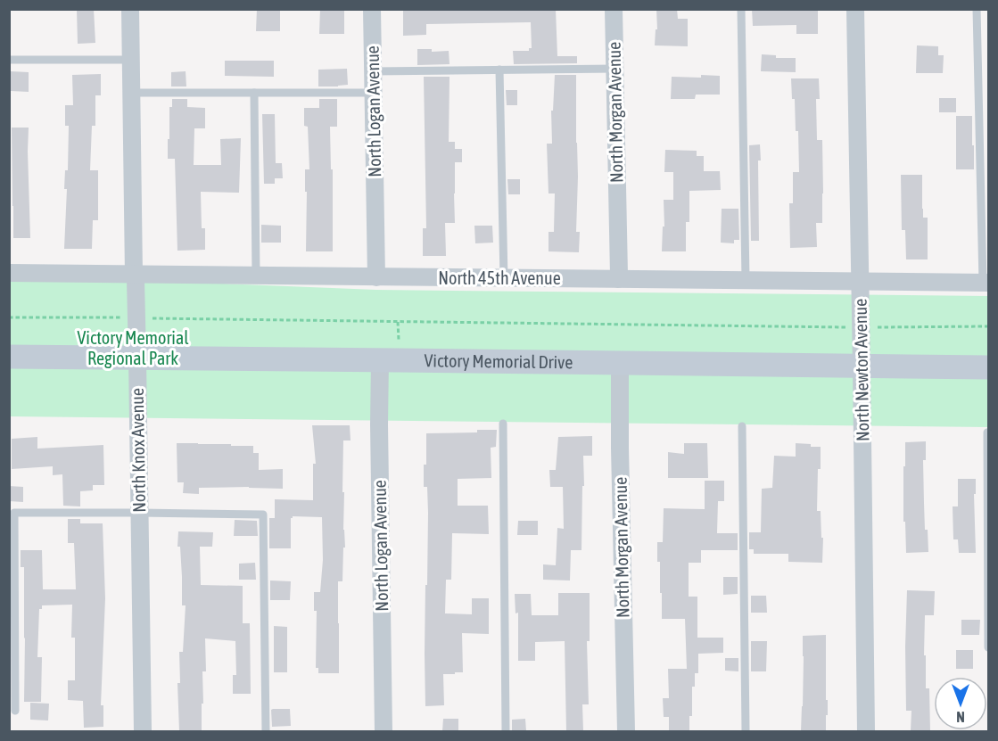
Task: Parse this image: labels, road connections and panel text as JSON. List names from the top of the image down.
{
  "streets": {
    "street": [
      "North Logan Avenue",
      "North Morgan Avenue",
      "North 45th Avenue",
      "Victory Memorial Drive",
      "North Newton Avenue",
      "North Knox Avenue"
    ]
  },
  "crossings": [
    ["North Logan Avenue", "North 45th Avenue"],
    ["North Logan Avenue", "Victory Memorial Drive"],
    ["North Morgan Avenue", "North 45th Avenue"],
    ["North Morgan Avenue", "Victory Memorial Drive"],
    ["North 45th Avenue", "North Newton Avenue"],
    ["North 45th Avenue", "North Knox Avenue"],
    ["Victory Memorial Drive", "North Newton Avenue"],
    ["Victory Memorial Drive", "North Knox Avenue"]
  ],
  "parks": ["Victory Memorial Regional Park"],
  "north": "bottom"
}
